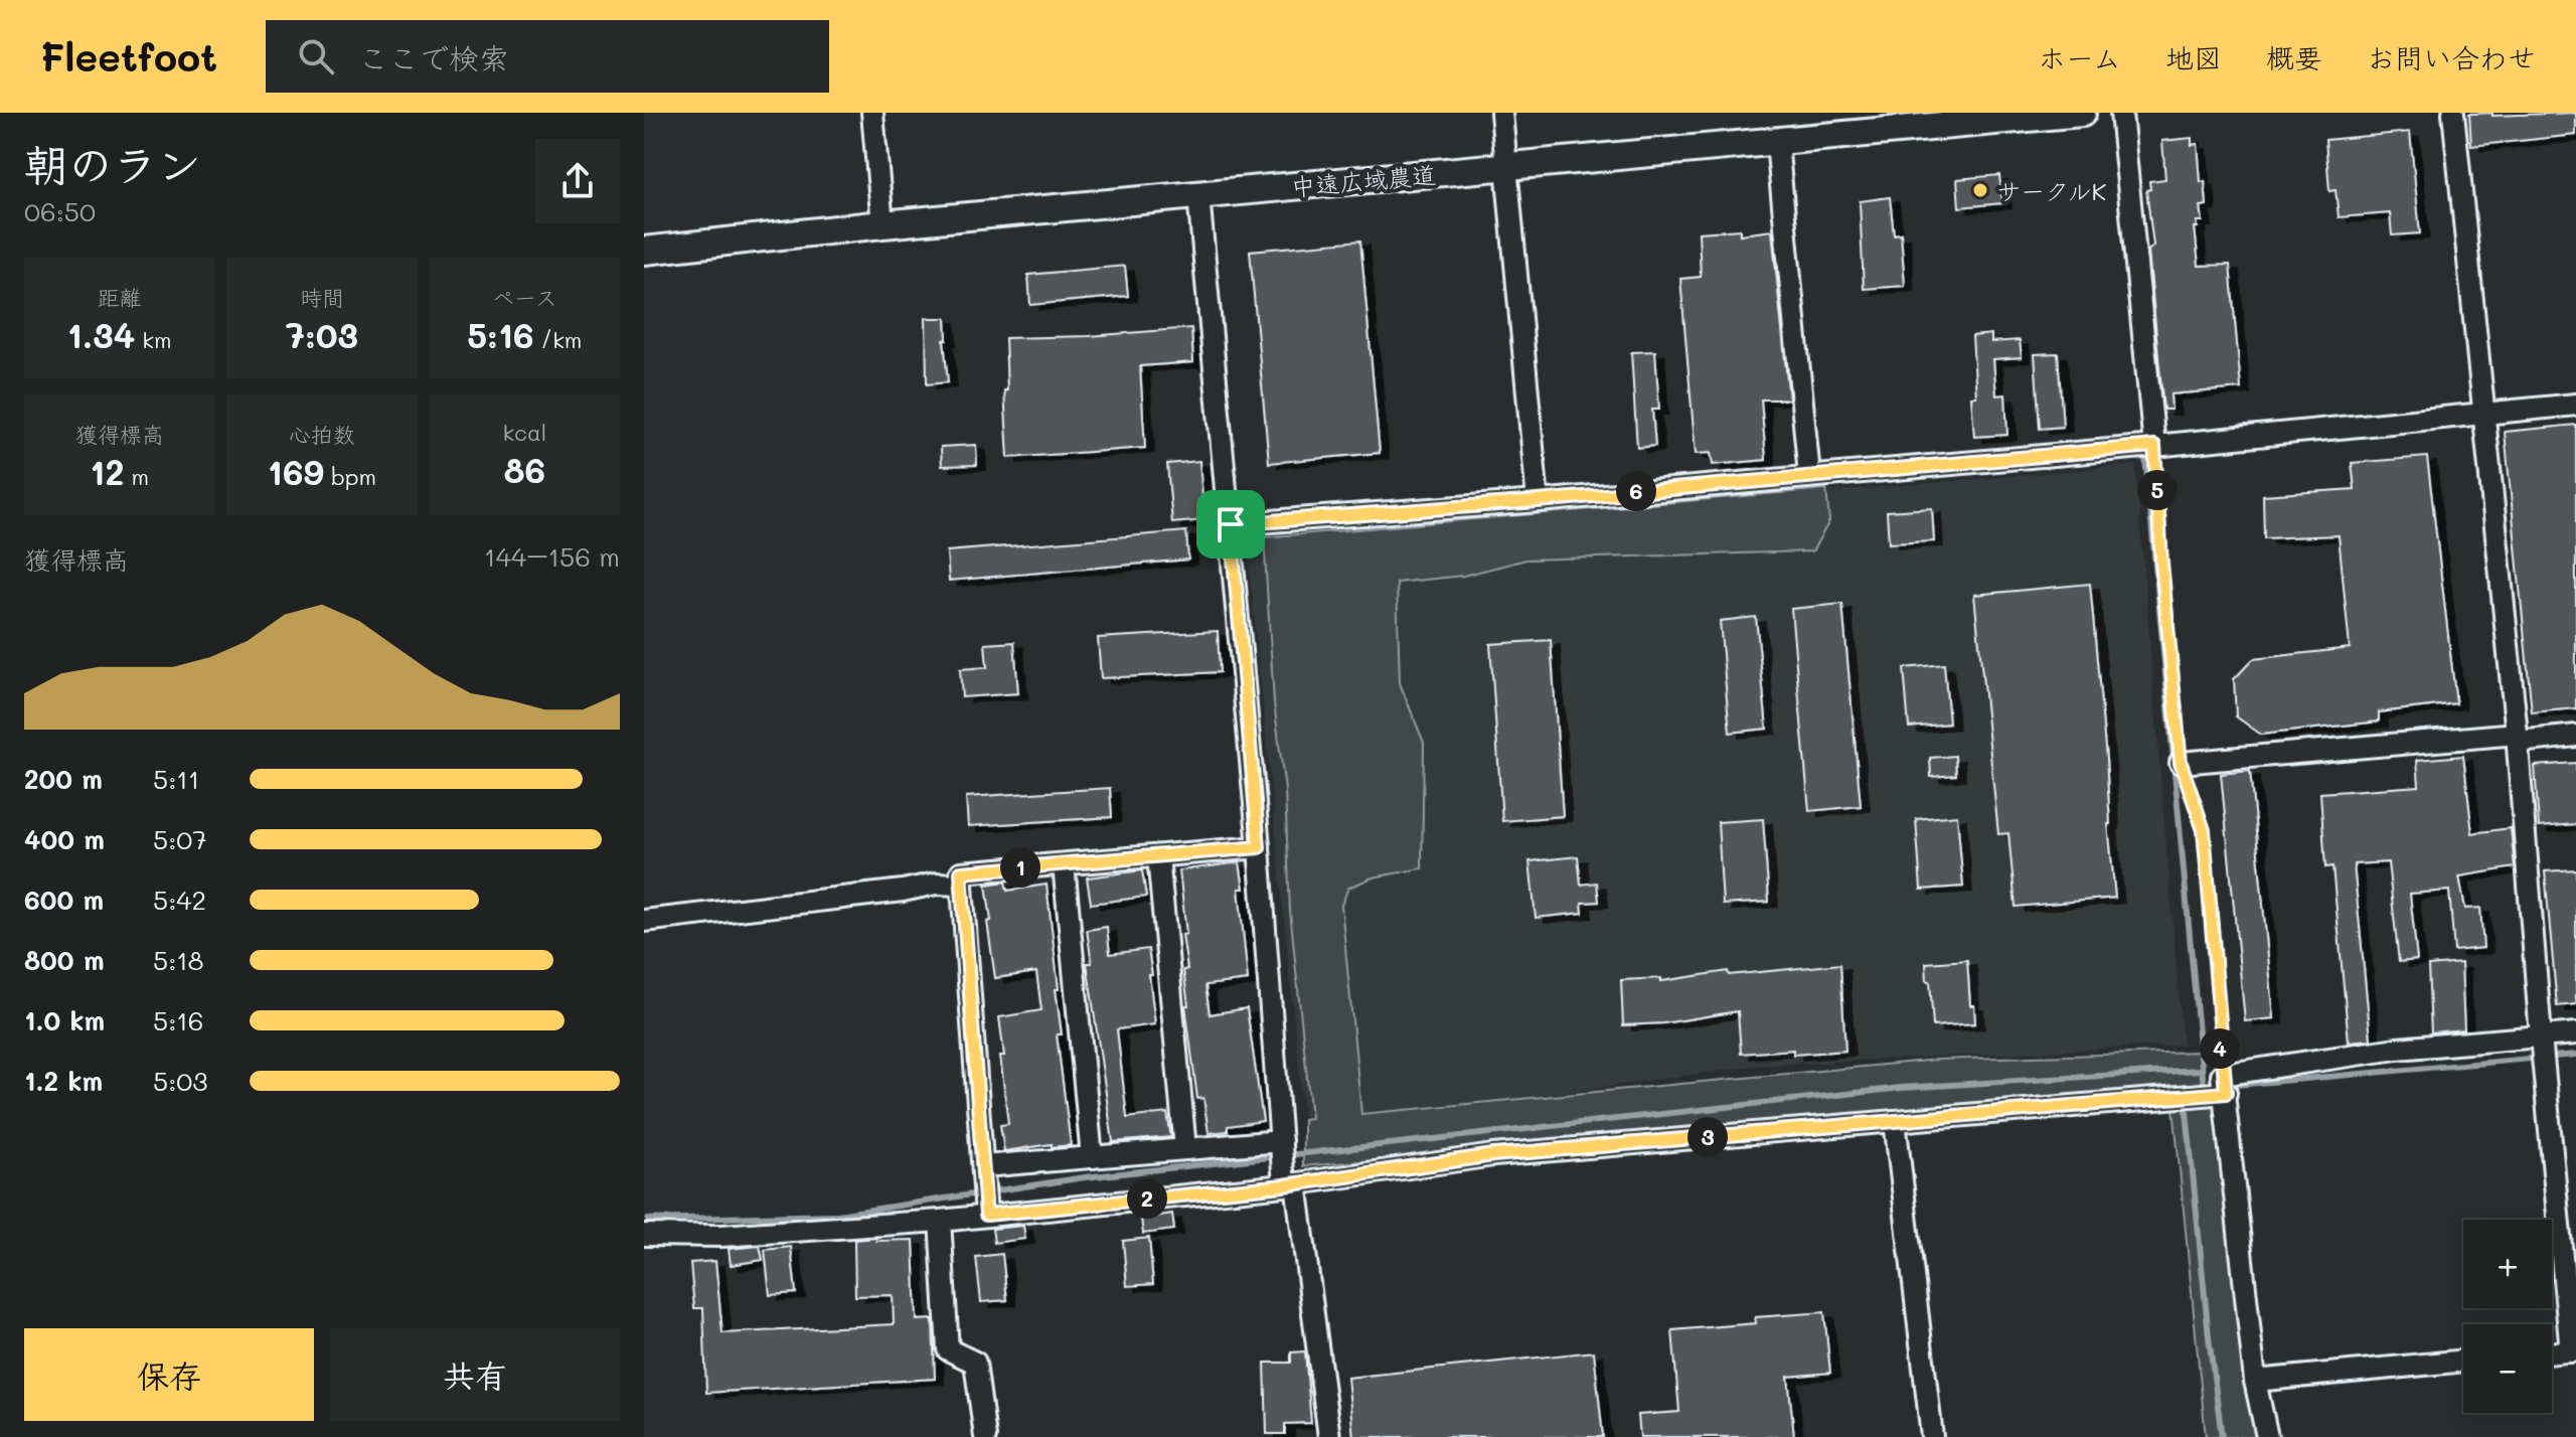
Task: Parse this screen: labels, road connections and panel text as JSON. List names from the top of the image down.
{
  "streets": {
    "street": ["中遠広域農道"]
  },
  "places": ["サークルK"],
  "page": {
    "header": "Fleetfoot",
    "search": "ここで検索",
    "nav": [
      "ホーム",
      "地図",
      "概要",
      "お問い合わせ"
    ],
    "heading": ["朝のラン", "06:50"],
    "stats": [
      ["距離", "1.34 km"],
      ["時間", "7:03"],
      ["ペース", "5:16 /km"],
      ["獲得標高", "12 m"],
      ["心拍数", "169 bpm"],
      ["kcal", "86"]
    ],
    "pins": [
      "5",
      "6",
      "1",
      "4",
      "3",
      "2"
    ],
    "chart": ["獲得標高", "144–156 m"],
    "list": [
      {
        "name": "200 m",
        "note": "5:11"
      },
      {
        "name": "400 m",
        "note": "5:07"
      },
      {
        "name": "600 m",
        "note": "5:42"
      },
      {
        "name": "800 m",
        "note": "5:18"
      },
      {
        "name": "1.0 km",
        "note": "5:16"
      },
      {
        "name": "1.2 km",
        "note": "5:03"
      }
    ],
    "map_buttons": ["+", "−"],
    "buttons": ["保存", "共有"]
  }
}
